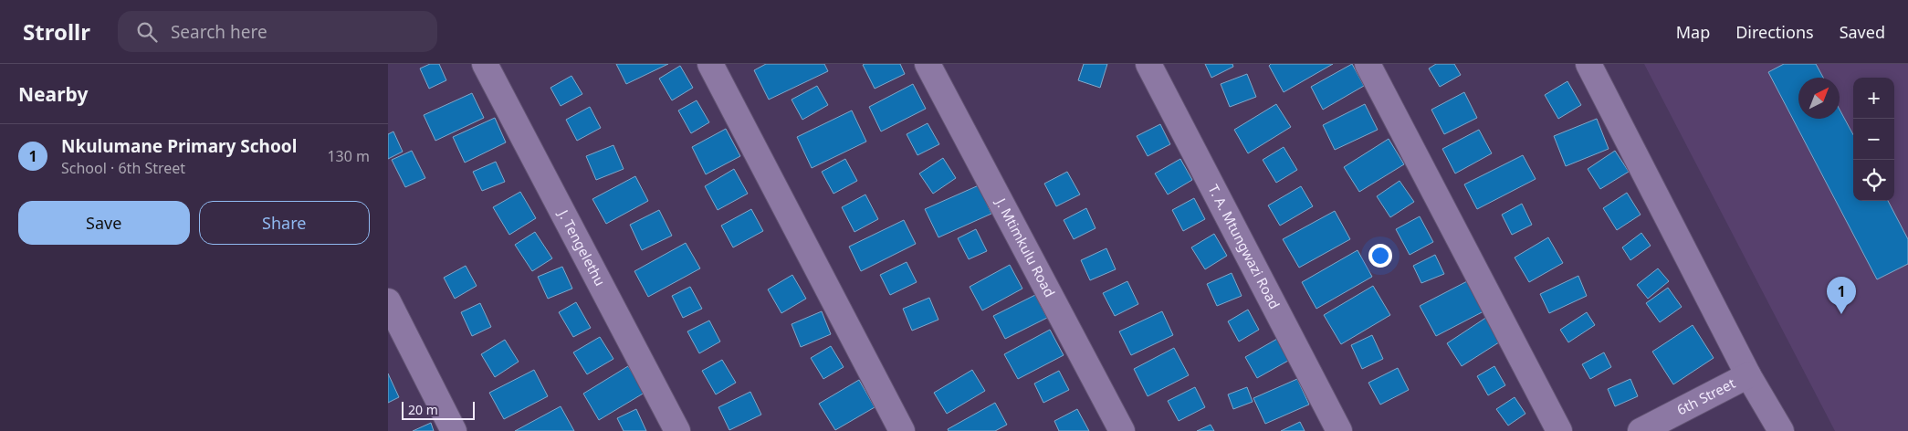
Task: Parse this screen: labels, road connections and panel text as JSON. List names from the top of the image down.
{
  "streets": {
    "street": [
      "J. Tengelethu",
      "J. Mtimkulu Road",
      "T. A. Mtungwazi Road",
      "6th Street"
    ]
  },
  "scale_bar": "20 m",
  "north": "top right",
  "page": {
    "header": "Strollr",
    "search": "Search here",
    "nav": ["Map", "Directions", "Saved"],
    "heading": "Nearby",
    "map_buttons": ["+", "−"],
    "list": [
      {
        "mark": "1",
        "name": "Nkulumane Primary School",
        "note": "School · 6th Street",
        "value": "130 m"
      }
    ],
    "buttons": ["Save", "Share"],
    "pins": "1",
    "scale": "20 m"
  }
}
